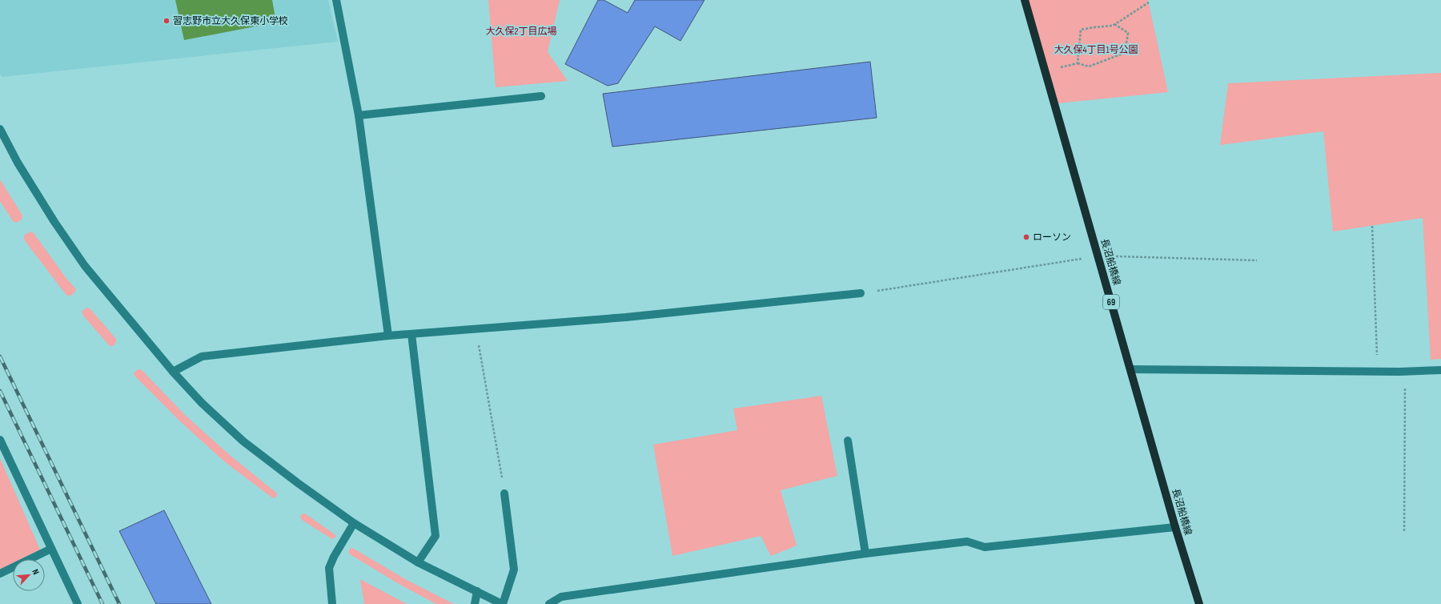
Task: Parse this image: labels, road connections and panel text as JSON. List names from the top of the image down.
{
  "streets": {
    "main road": ["長沼船橋線", "69"]
  },
  "parks": ["大久保2丁目広場", "大久保4丁目1号公園"],
  "places": ["習志野市立大久保東小学校", "ローソン"],
  "north": "top right"
}
